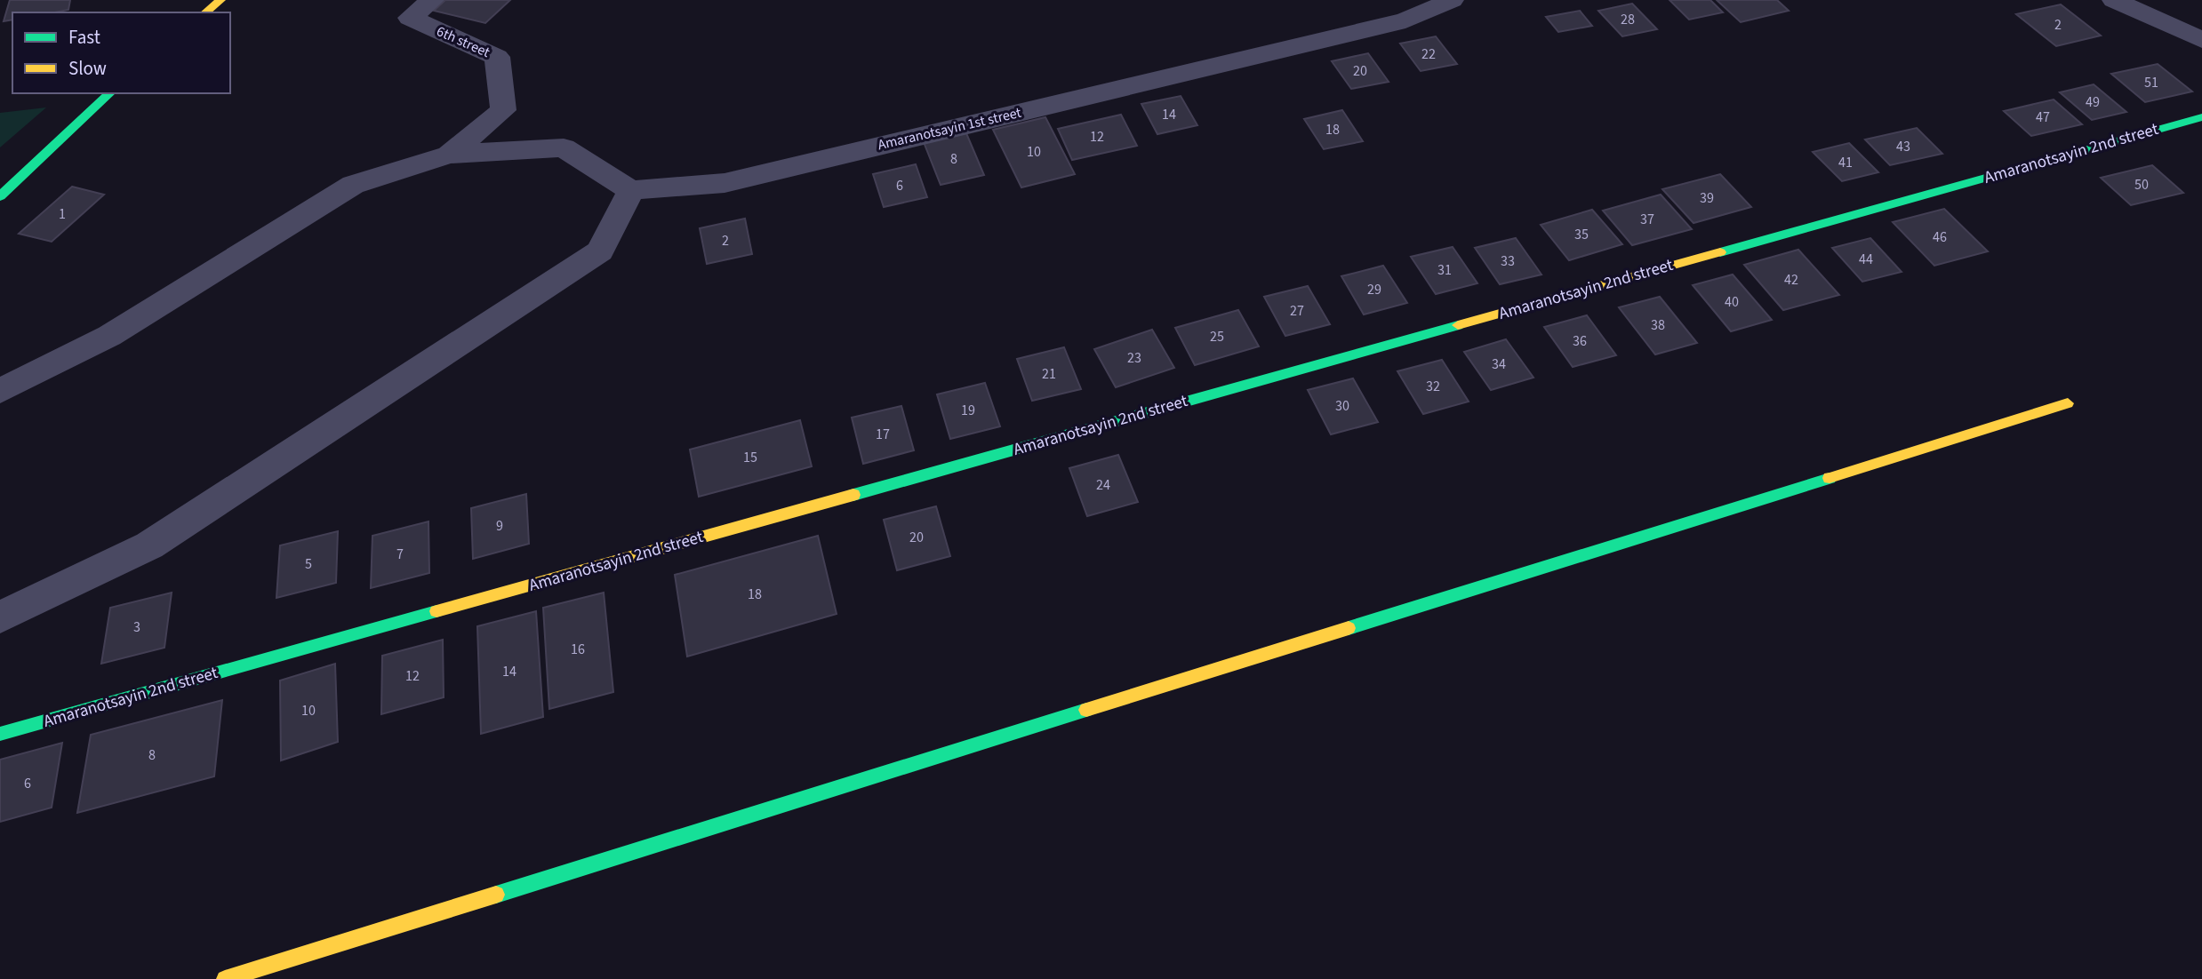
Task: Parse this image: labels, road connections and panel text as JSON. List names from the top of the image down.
{
  "streets": {
    "street": ["6th street", "Amaranotsayin 1st street", "Amaranotsayin 2nd street"]
  },
  "house_numbers": [
    "28",
    "2",
    "22",
    "20",
    "51",
    "49",
    "14",
    "47",
    "18",
    "12",
    "43",
    "10",
    "8",
    "41",
    "50",
    "6",
    "39",
    "1",
    "37",
    "35",
    "46",
    "2",
    "44",
    "33",
    "31",
    "42",
    "29",
    "40",
    "27",
    "38",
    "25",
    "36",
    "23",
    "34",
    "21",
    "32",
    "30",
    "19",
    "17",
    "15",
    "24",
    "9",
    "20",
    "7",
    "5",
    "18",
    "3",
    "16",
    "14",
    "12",
    "10",
    "8",
    "6"
  ],
  "legend": ["Fast", "Slow"]
}
